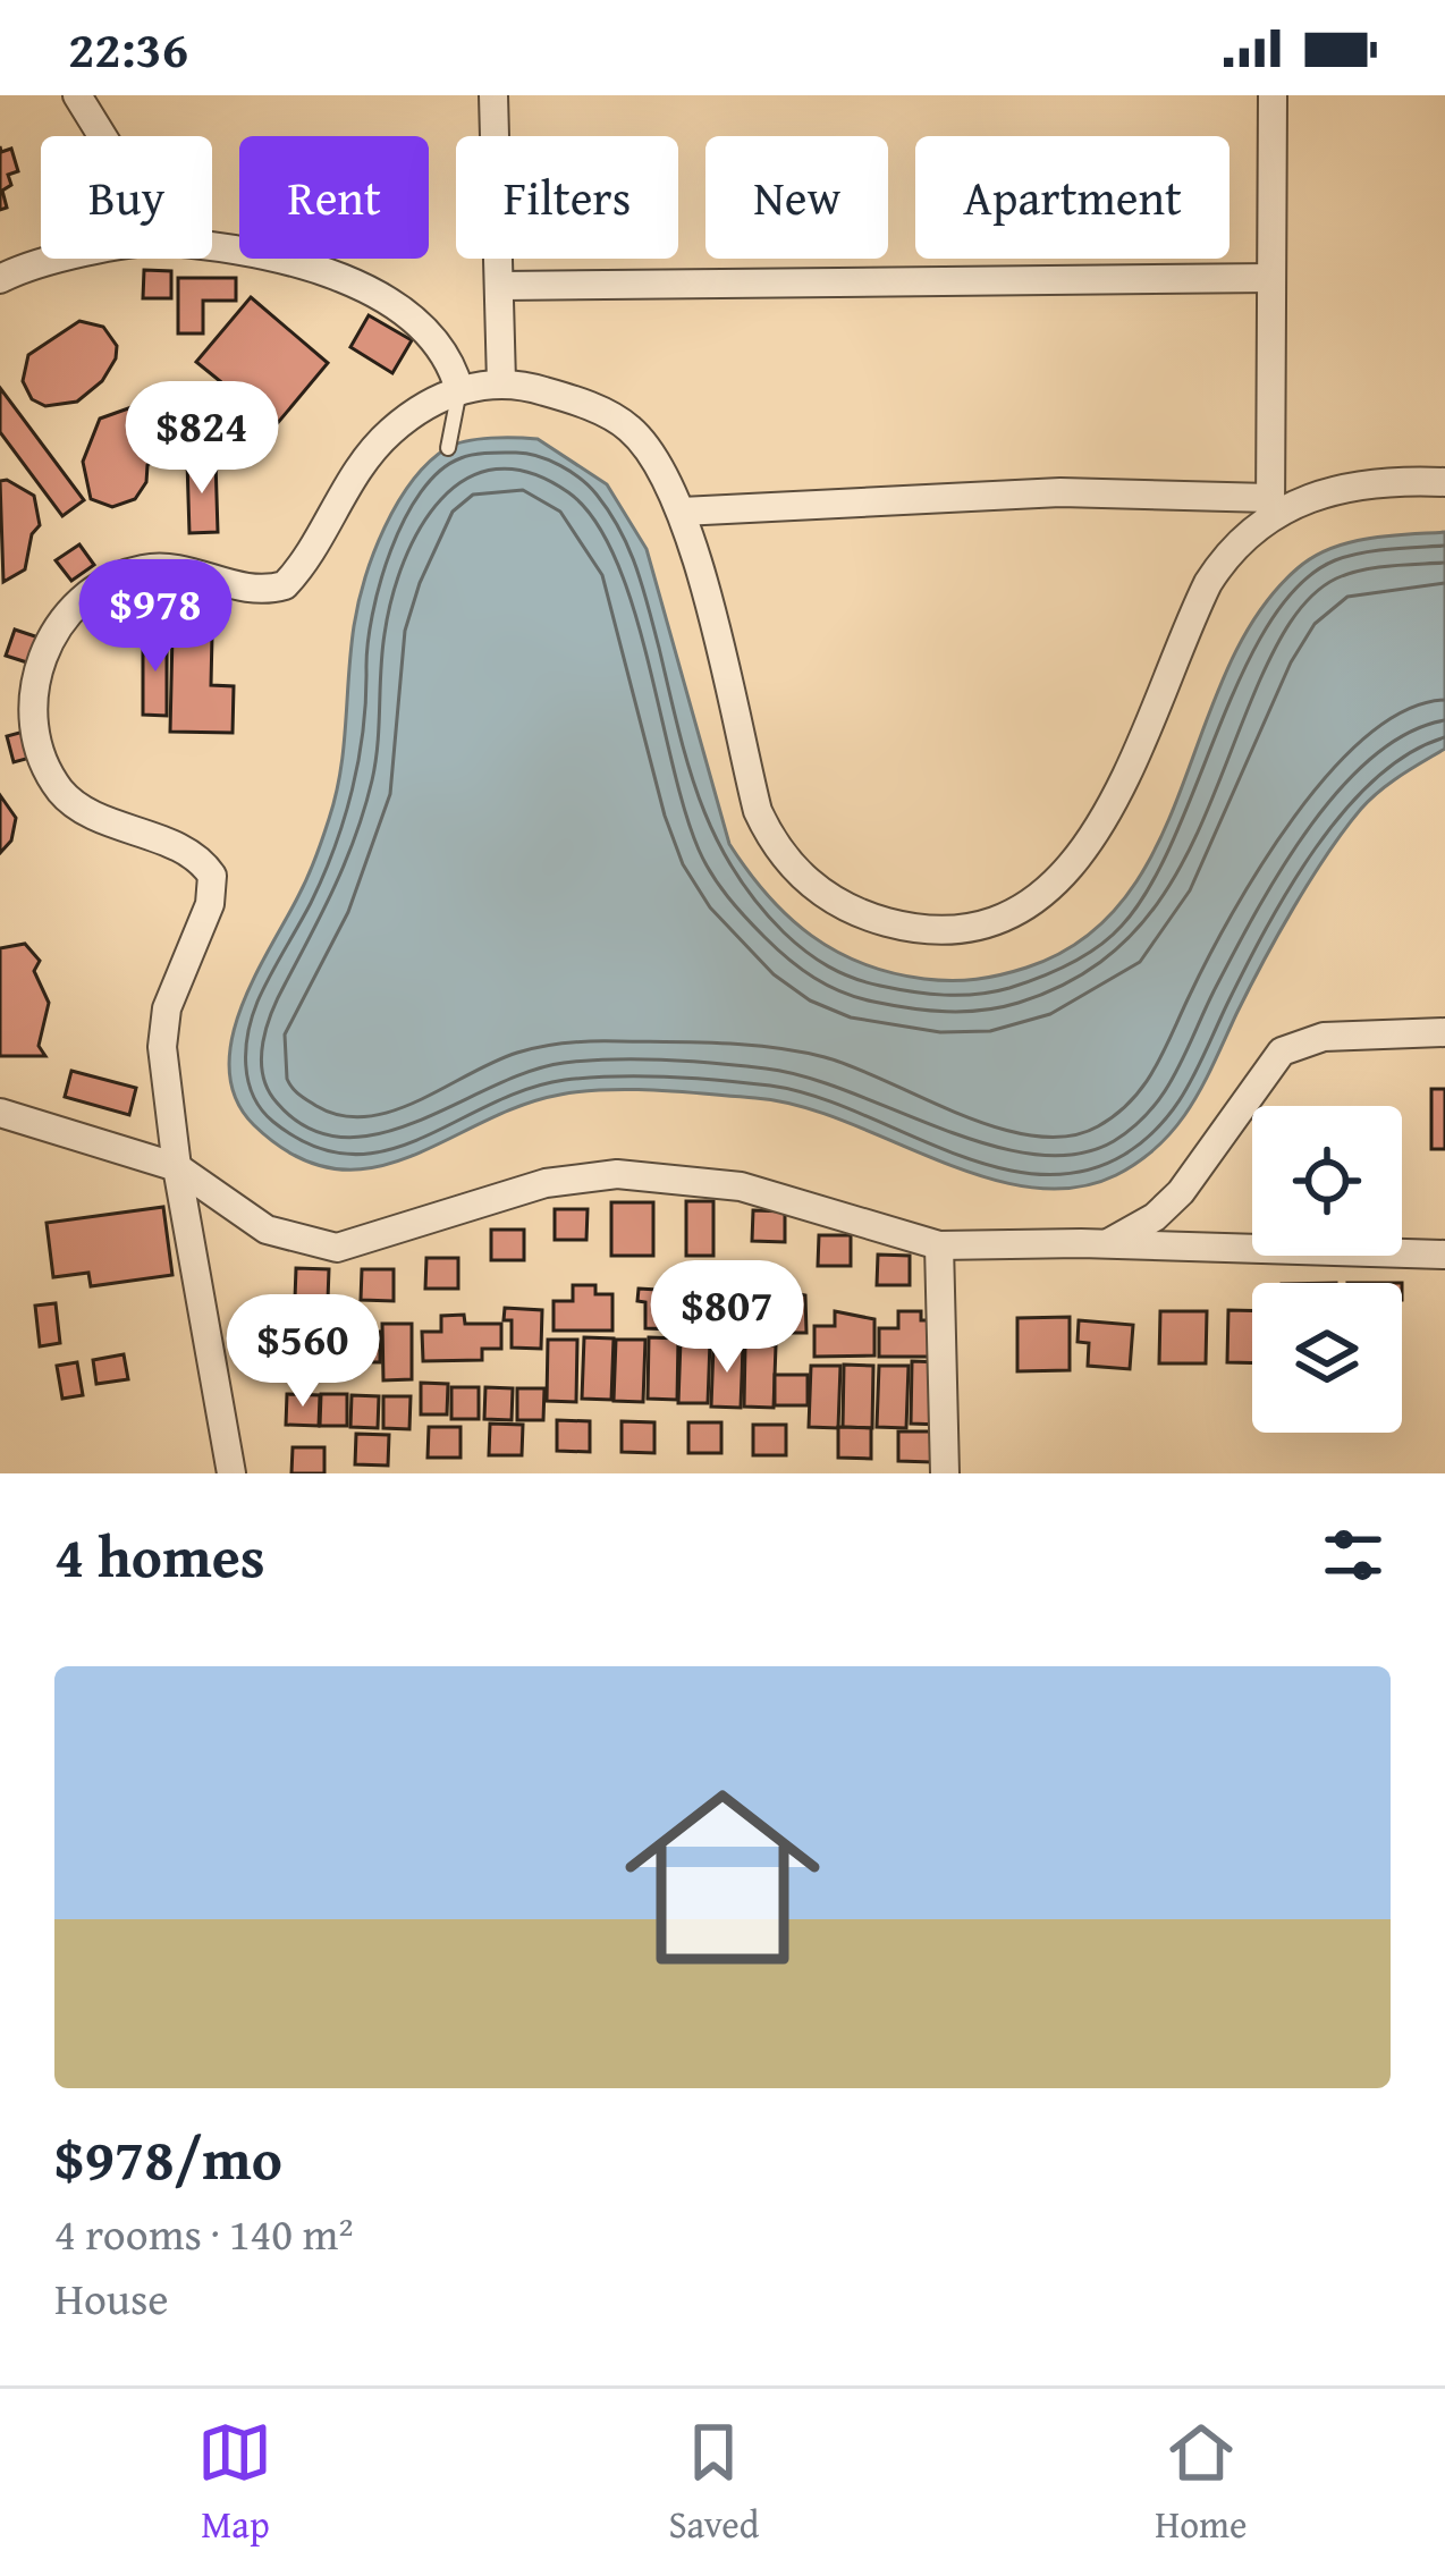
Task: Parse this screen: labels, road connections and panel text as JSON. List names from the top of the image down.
{
  "page": {
    "status": "22:36",
    "chip": [
      "Buy",
      "Rent",
      "Filters",
      "New",
      "Apartment"
    ],
    "price": [
      "$824",
      "$978",
      "$807",
      "$560"
    ],
    "heading": "4 homes",
    "list": [
      {
        "name": "$978/mo",
        "note": "4 rooms · 140 m² · House"
      }
    ],
    "tabs": ["Map", "Saved", "Home"]
  }
}
